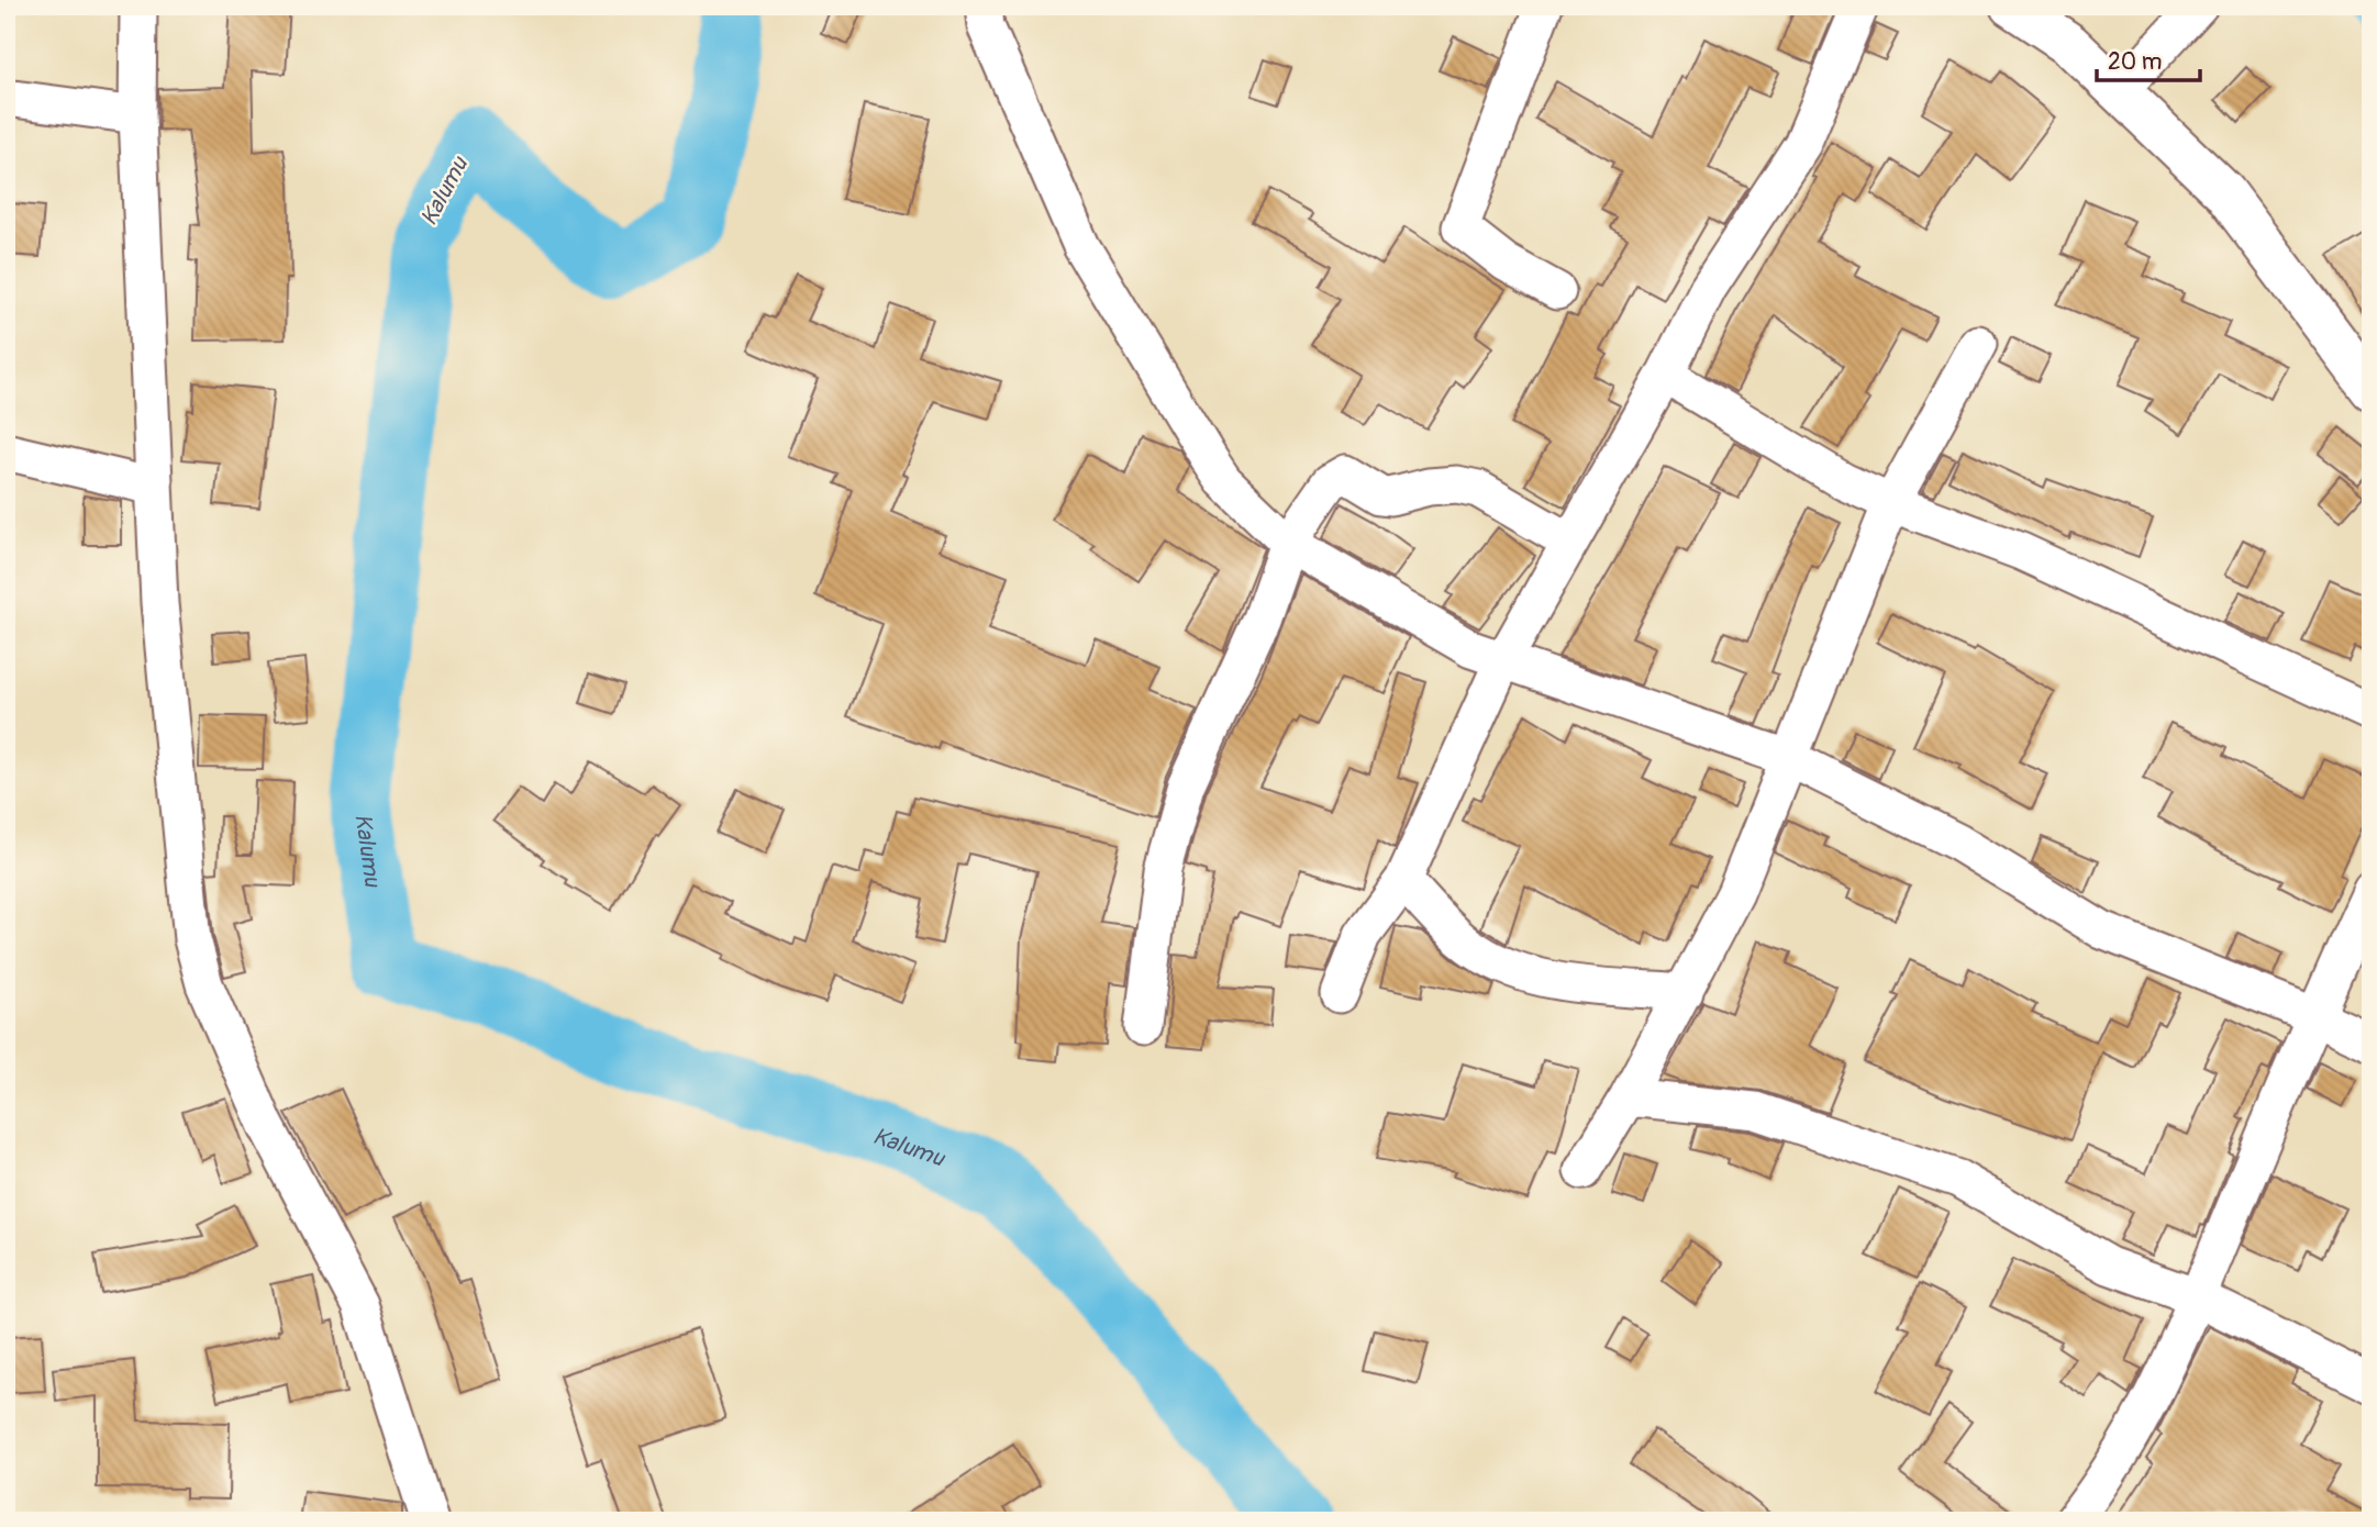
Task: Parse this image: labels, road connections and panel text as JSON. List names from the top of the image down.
{
  "water": ["Kalumu"],
  "scale_bar": "20 m"
}
